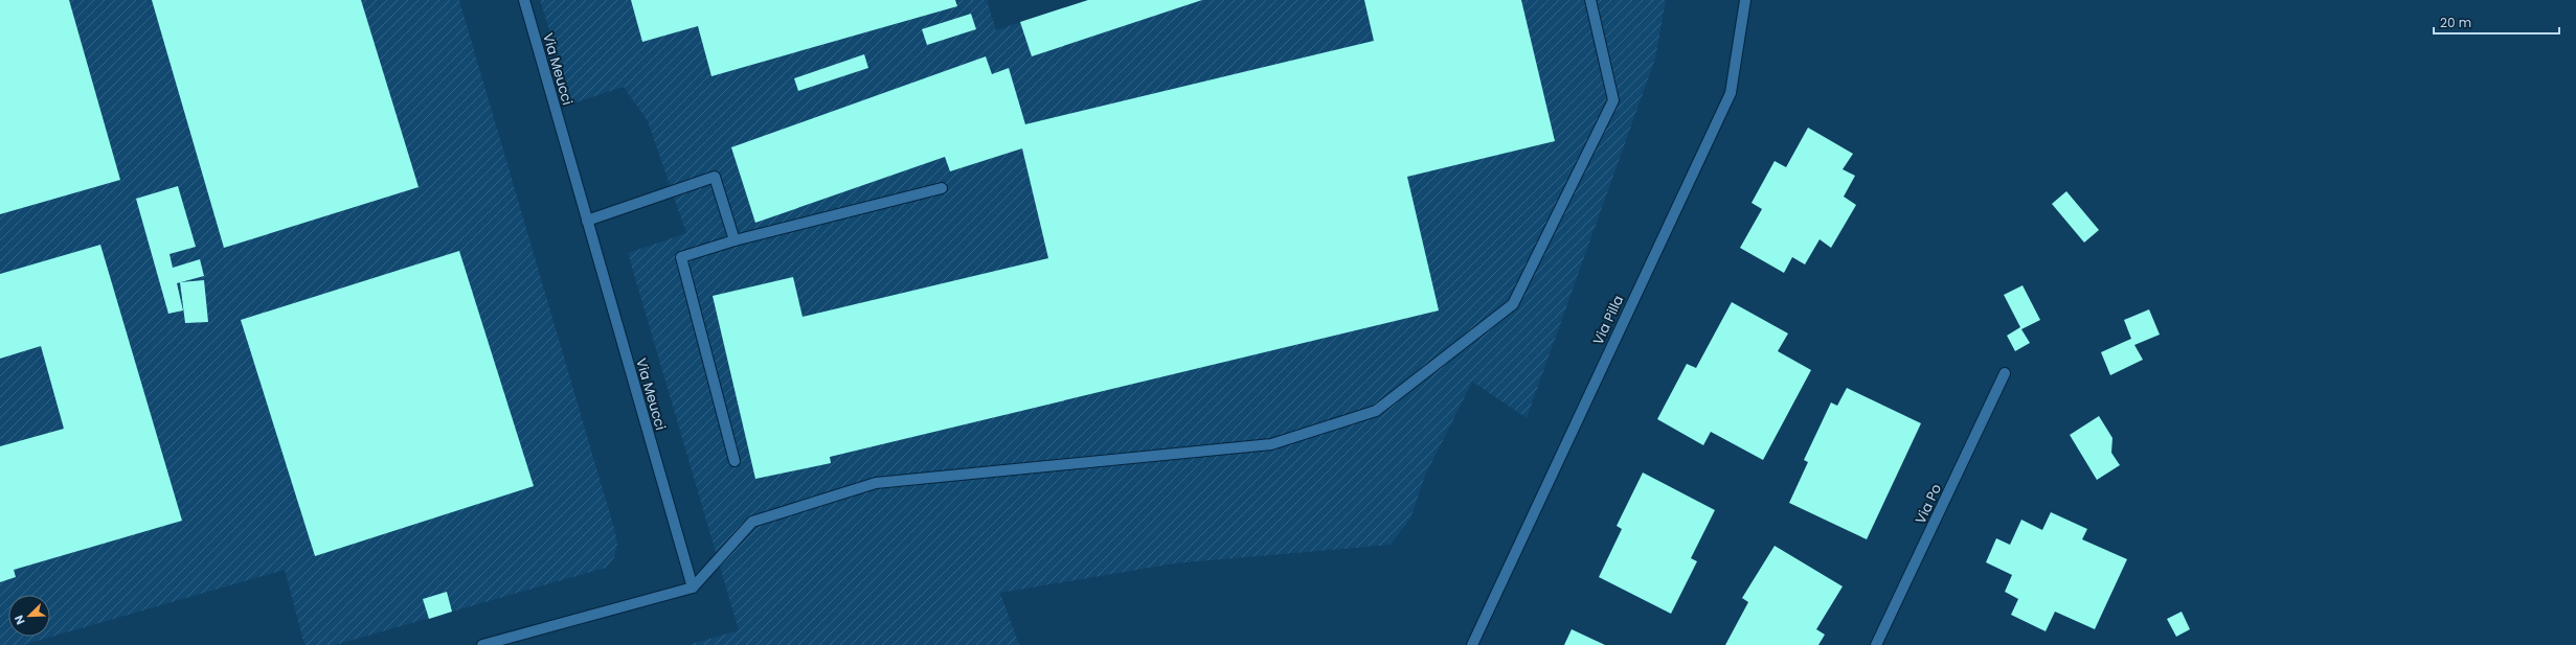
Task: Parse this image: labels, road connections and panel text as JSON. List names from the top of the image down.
{
  "streets": {
    "street": ["Via Meucci", "Via Pilla", "Via Po"]
  },
  "scale_bar": "20 m",
  "north": "bottom left"
}
